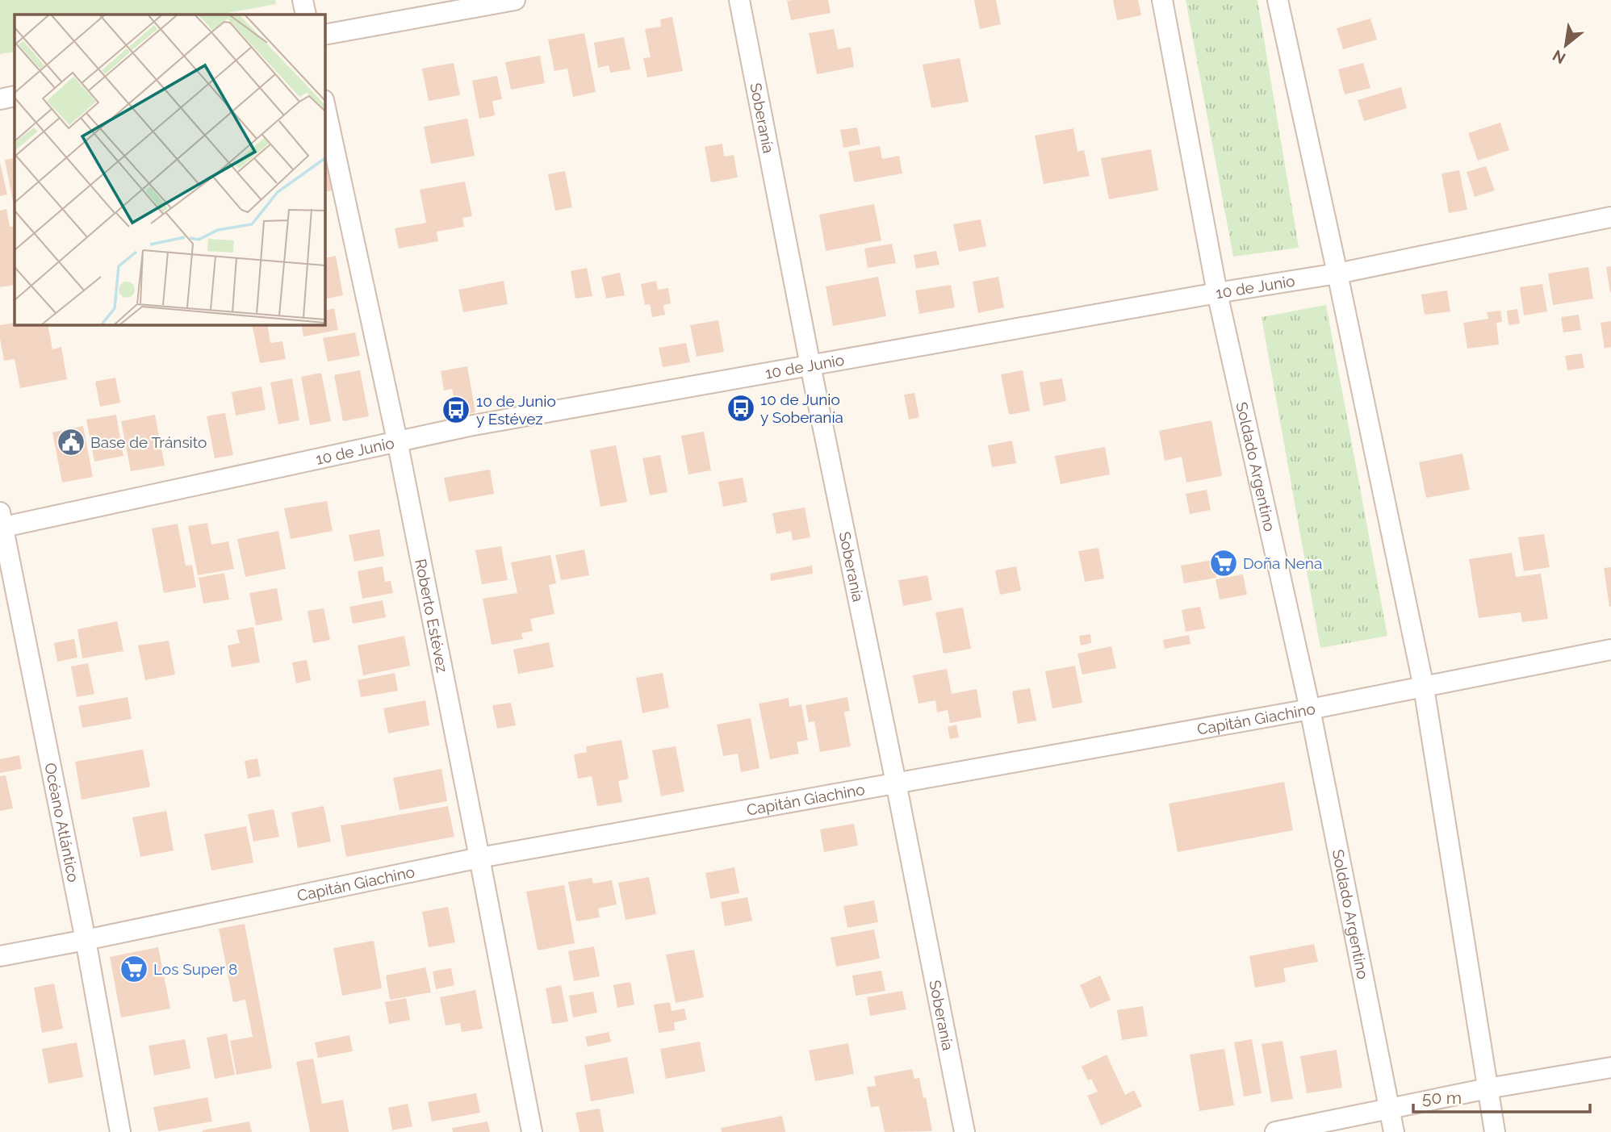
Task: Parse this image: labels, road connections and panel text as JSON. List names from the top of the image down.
{
  "streets": {
    "street": [
      "Soberanía",
      "10 de Junio",
      "Soldado Argentino",
      "Roberto Estévez",
      "Capitán Giachino",
      "Océano Atlántico"
    ]
  },
  "crossings": [
    ["Soberanía", "10 de Junio"],
    ["Soberanía", "Capitán Giachino"],
    ["10 de Junio", "Soldado Argentino"],
    ["10 de Junio", "Roberto Estévez"],
    ["10 de Junio", "Océano Atlántico"],
    ["Soldado Argentino", "Capitán Giachino"],
    ["Roberto Estévez", "Capitán Giachino"],
    ["Capitán Giachino", "Océano Atlántico"]
  ],
  "places": {
    "bus stop": ["10 de Junio y Soberanía", "10 de Junio y Estévez"],
    "public building": ["Base de Tránsito"],
    "supermarket": ["Doña Nena", "Los Super 8"]
  },
  "scale_bar": "50 m",
  "north": "bottom left"
}
